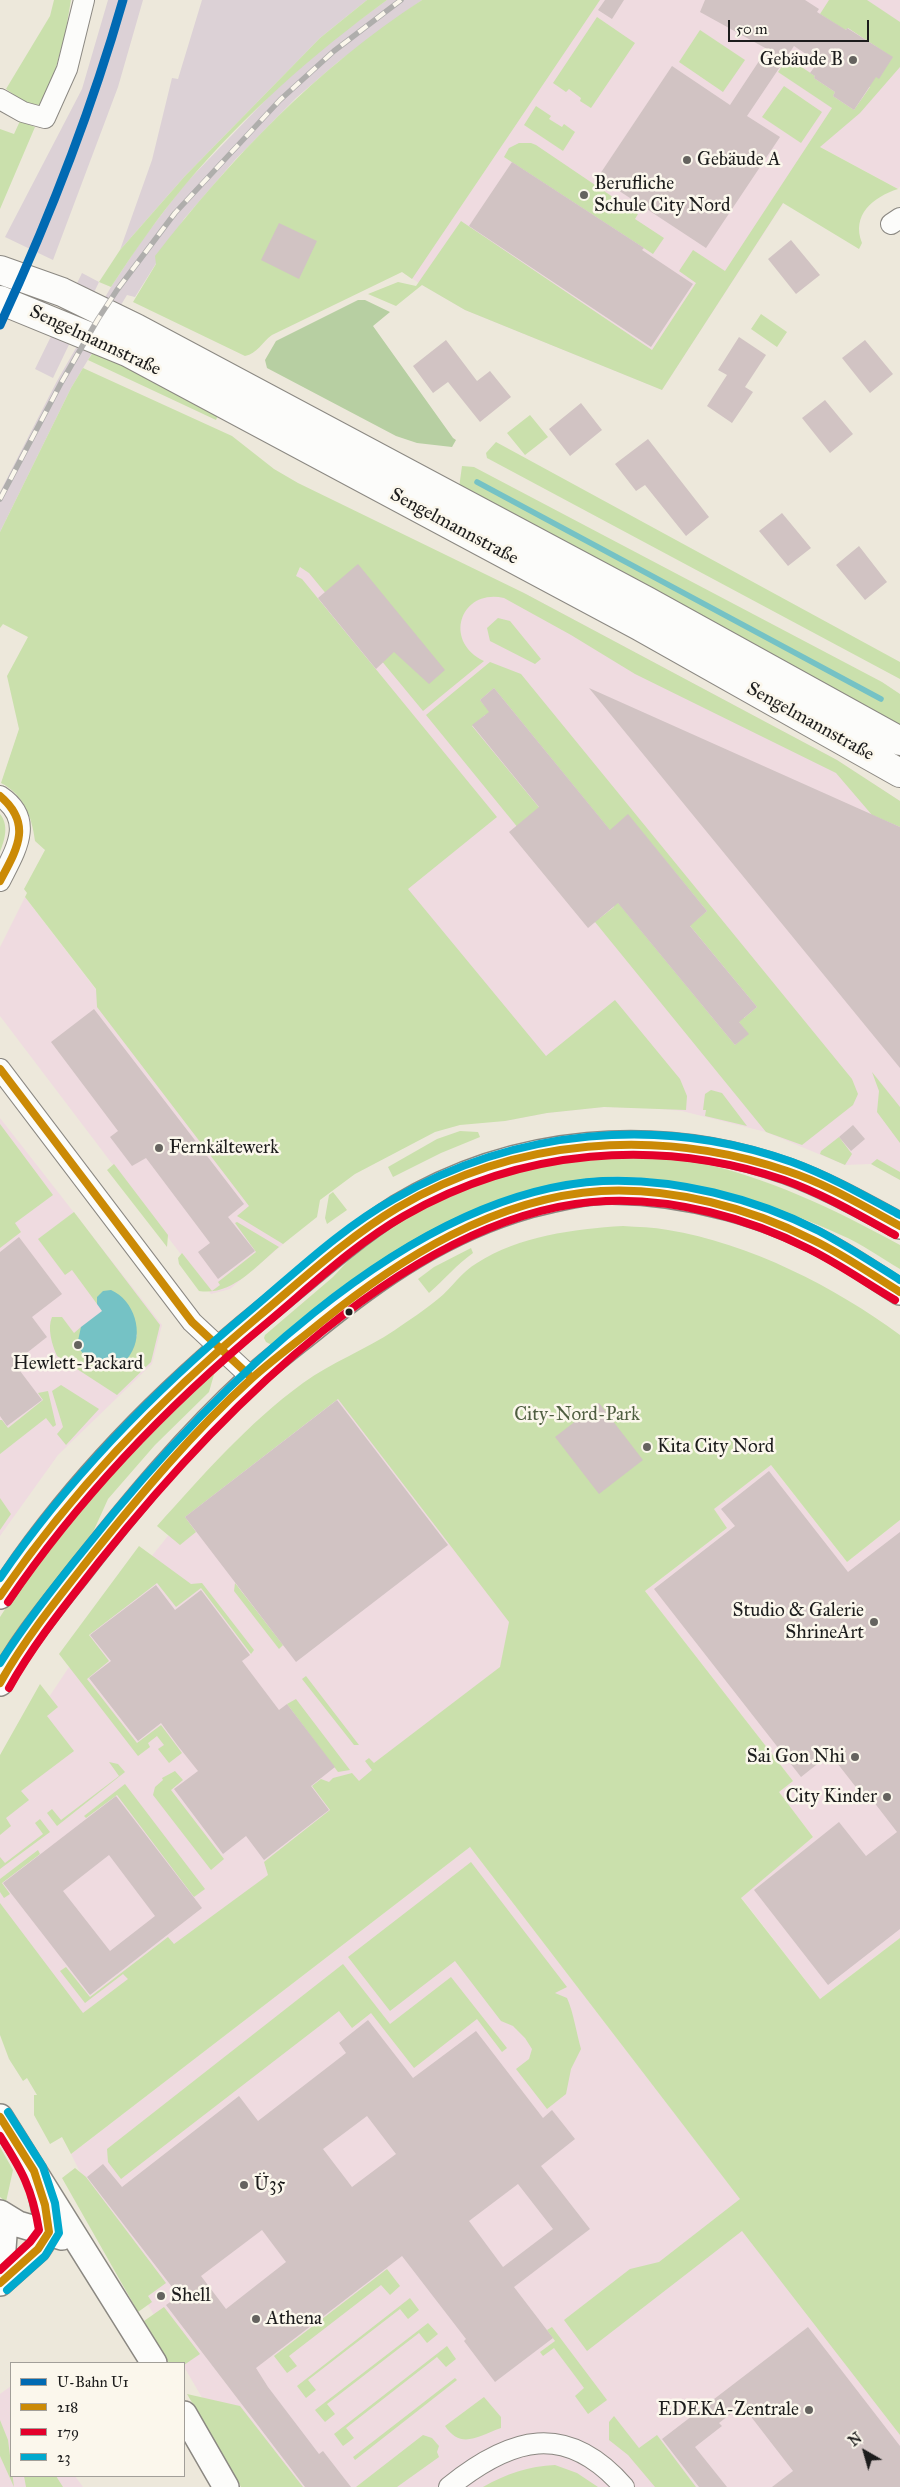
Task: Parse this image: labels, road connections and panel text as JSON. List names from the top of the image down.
{
  "streets": {
    "main road": ["Sengelmannstraße"]
  },
  "parks": ["City-Nord-Park"],
  "places": [
    "Gebäude B",
    "Gebäude A",
    "Berufliche Schule City Nord",
    "Fernkältewerk",
    "Hewlett-Packard",
    "Kita City Nord",
    "Studio & Galerie ShrineArt",
    "Sai Gon Nhi",
    "City Kinder",
    "Ü35",
    "Shell",
    "Athena",
    "EDEKA-Zentrale"
  ],
  "lines": [
    "metro line U1",
    "transit line 218",
    "transit line 23",
    "transit line 179"
  ],
  "legend": [
    "U-Bahn U1",
    "218",
    "179",
    "23"
  ],
  "scale_bar": "50 m",
  "north": "top left"
}
